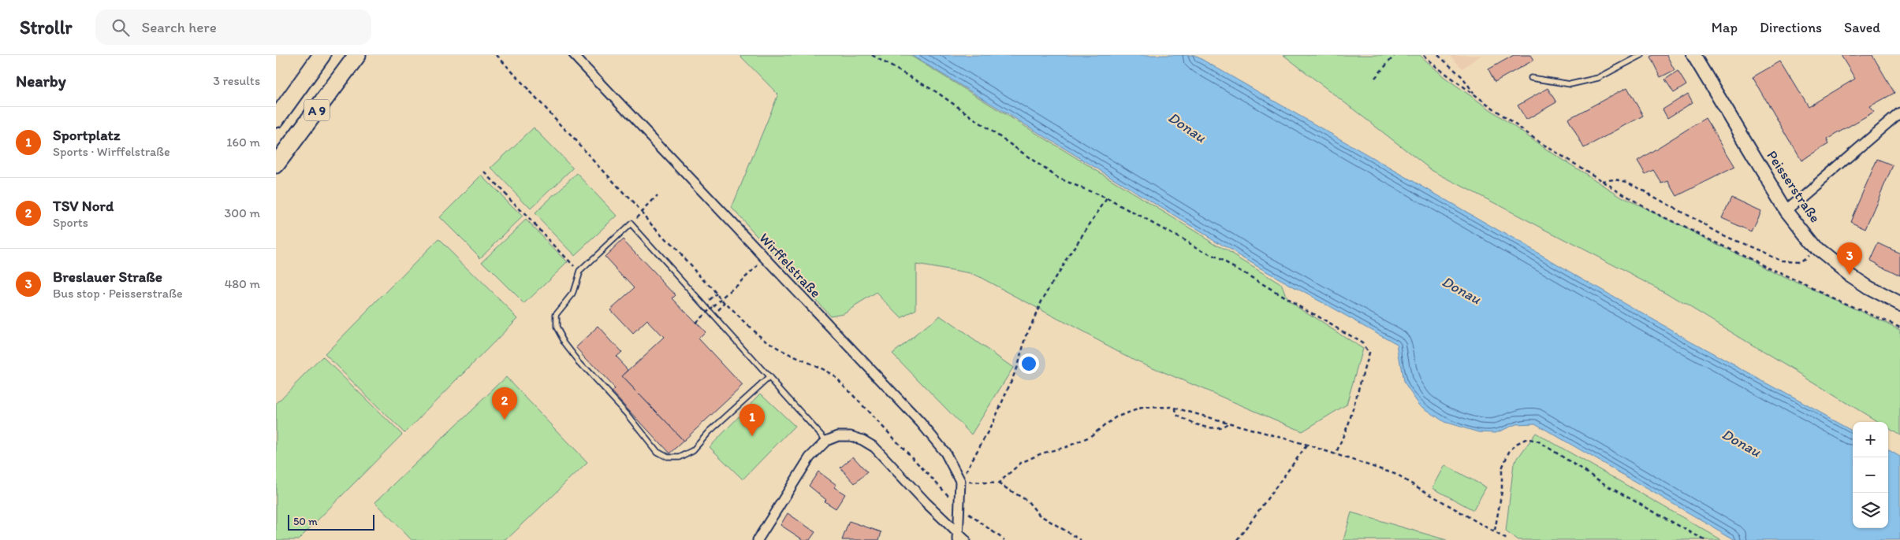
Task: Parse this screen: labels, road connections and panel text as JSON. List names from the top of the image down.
{
  "streets": {
    "highway": ["A 9"],
    "street": ["Peisserstraße", "Wirffelstraße"]
  },
  "water": ["Donau"],
  "scale_bar": "50 m",
  "page": {
    "header": "Strollr",
    "search": "Search here",
    "nav": ["Map", "Directions", "Saved"],
    "heading": ["Nearby", "3 results"],
    "list": [
      {
        "mark": "1",
        "name": "Sportplatz",
        "note": "Sports · Wirffelstraße",
        "value": "160 m"
      },
      {
        "mark": "2",
        "name": "TSV Nord",
        "note": "Sports",
        "value": "300 m"
      },
      {
        "mark": "3",
        "name": "Breslauer Straße",
        "note": "Bus stop · Peisserstraße",
        "value": "480 m"
      }
    ],
    "pins": ["3", "2", "1"],
    "map_buttons": ["+", "−"],
    "scale": "50 m"
  }
}
